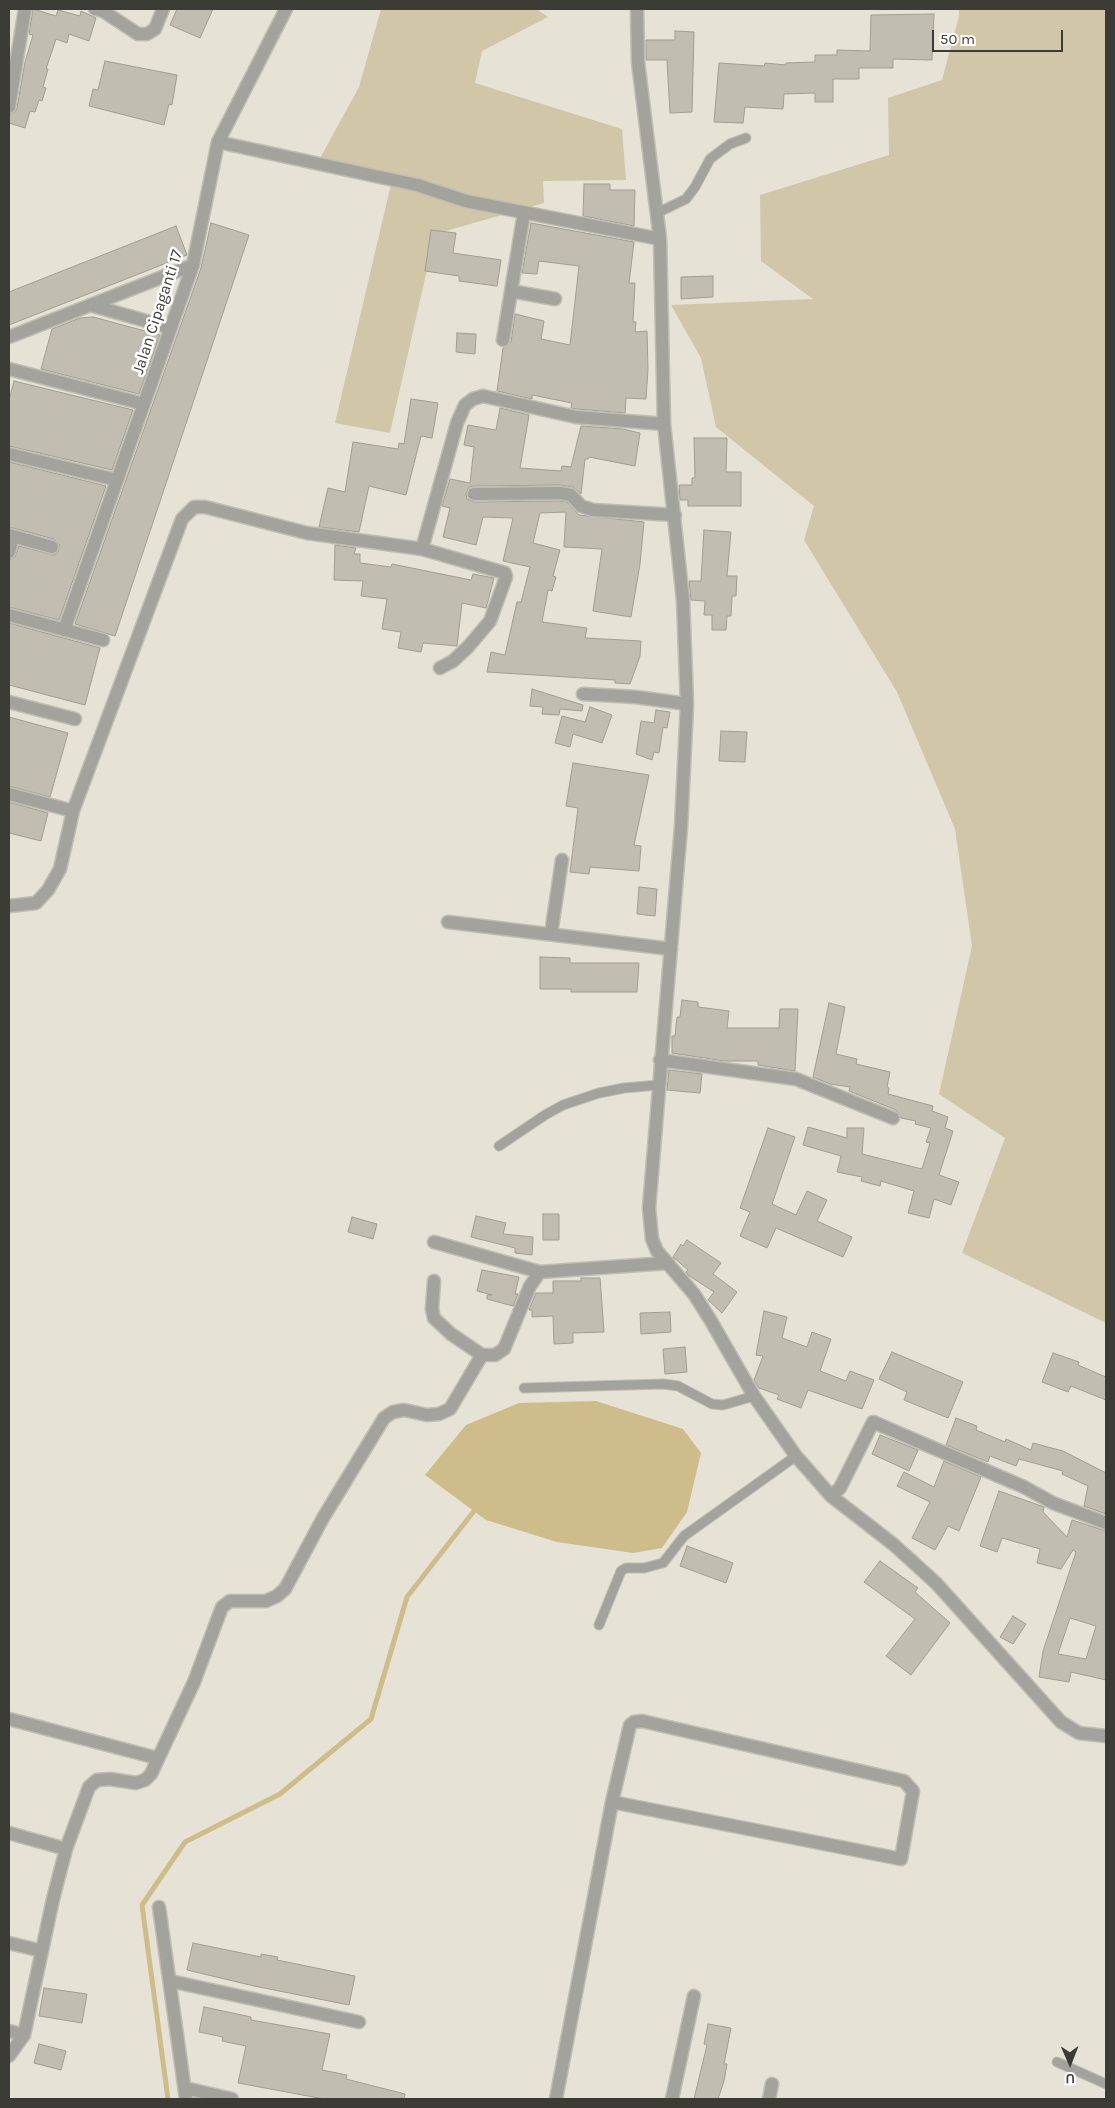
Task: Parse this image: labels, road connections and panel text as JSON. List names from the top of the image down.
{
  "streets": {
    "street": ["Jalan Cipaganti 17"]
  },
  "scale_bar": "50 m",
  "north": "bottom"
}
